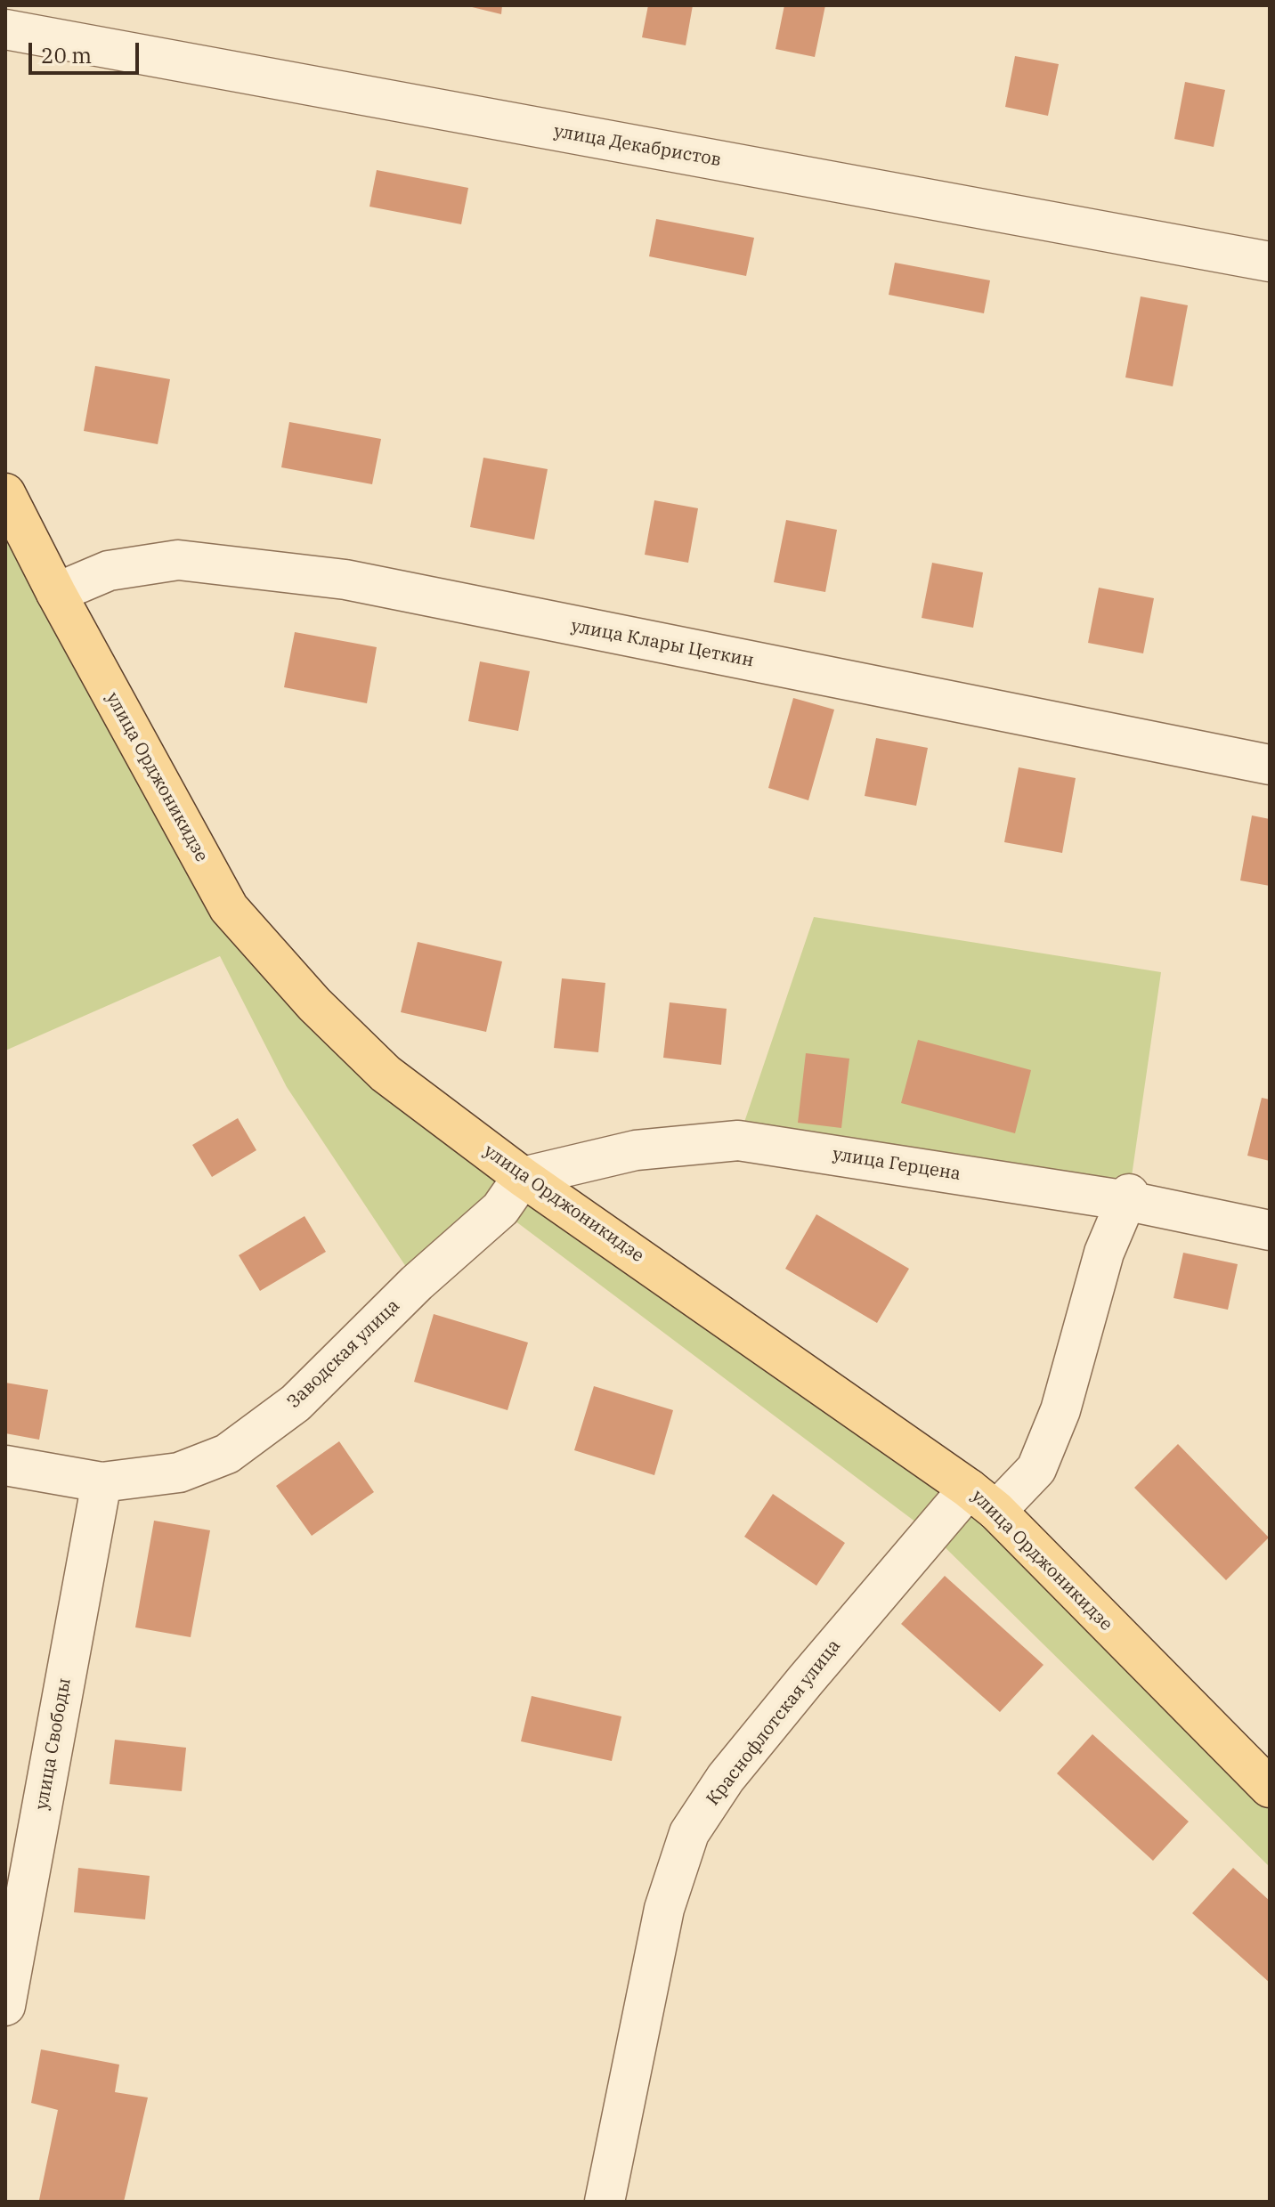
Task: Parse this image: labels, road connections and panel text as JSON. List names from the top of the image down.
{
  "streets": {
    "main road": ["улица Орджоникидзе"],
    "street": [
      "улица Декабристов",
      "улица Клары Цеткин",
      "улица Герцена",
      "Заводская улица",
      "Краснофлотская улица",
      "улица Свободы"
    ]
  },
  "crossings": [
    ["улица Клары Цеткин", "улица Орджоникидзе"],
    ["улица Орджоникидзе", "улица Герцена"],
    ["улица Орджоникидзе", "Заводская улица"],
    ["улица Орджоникидзе", "Краснофлотская улица"],
    ["улица Герцена", "Заводская улица"],
    ["улица Герцена", "Краснофлотская улица"],
    ["Заводская улица", "улица Свободы"]
  ],
  "scale_bar": "20 m"
}
